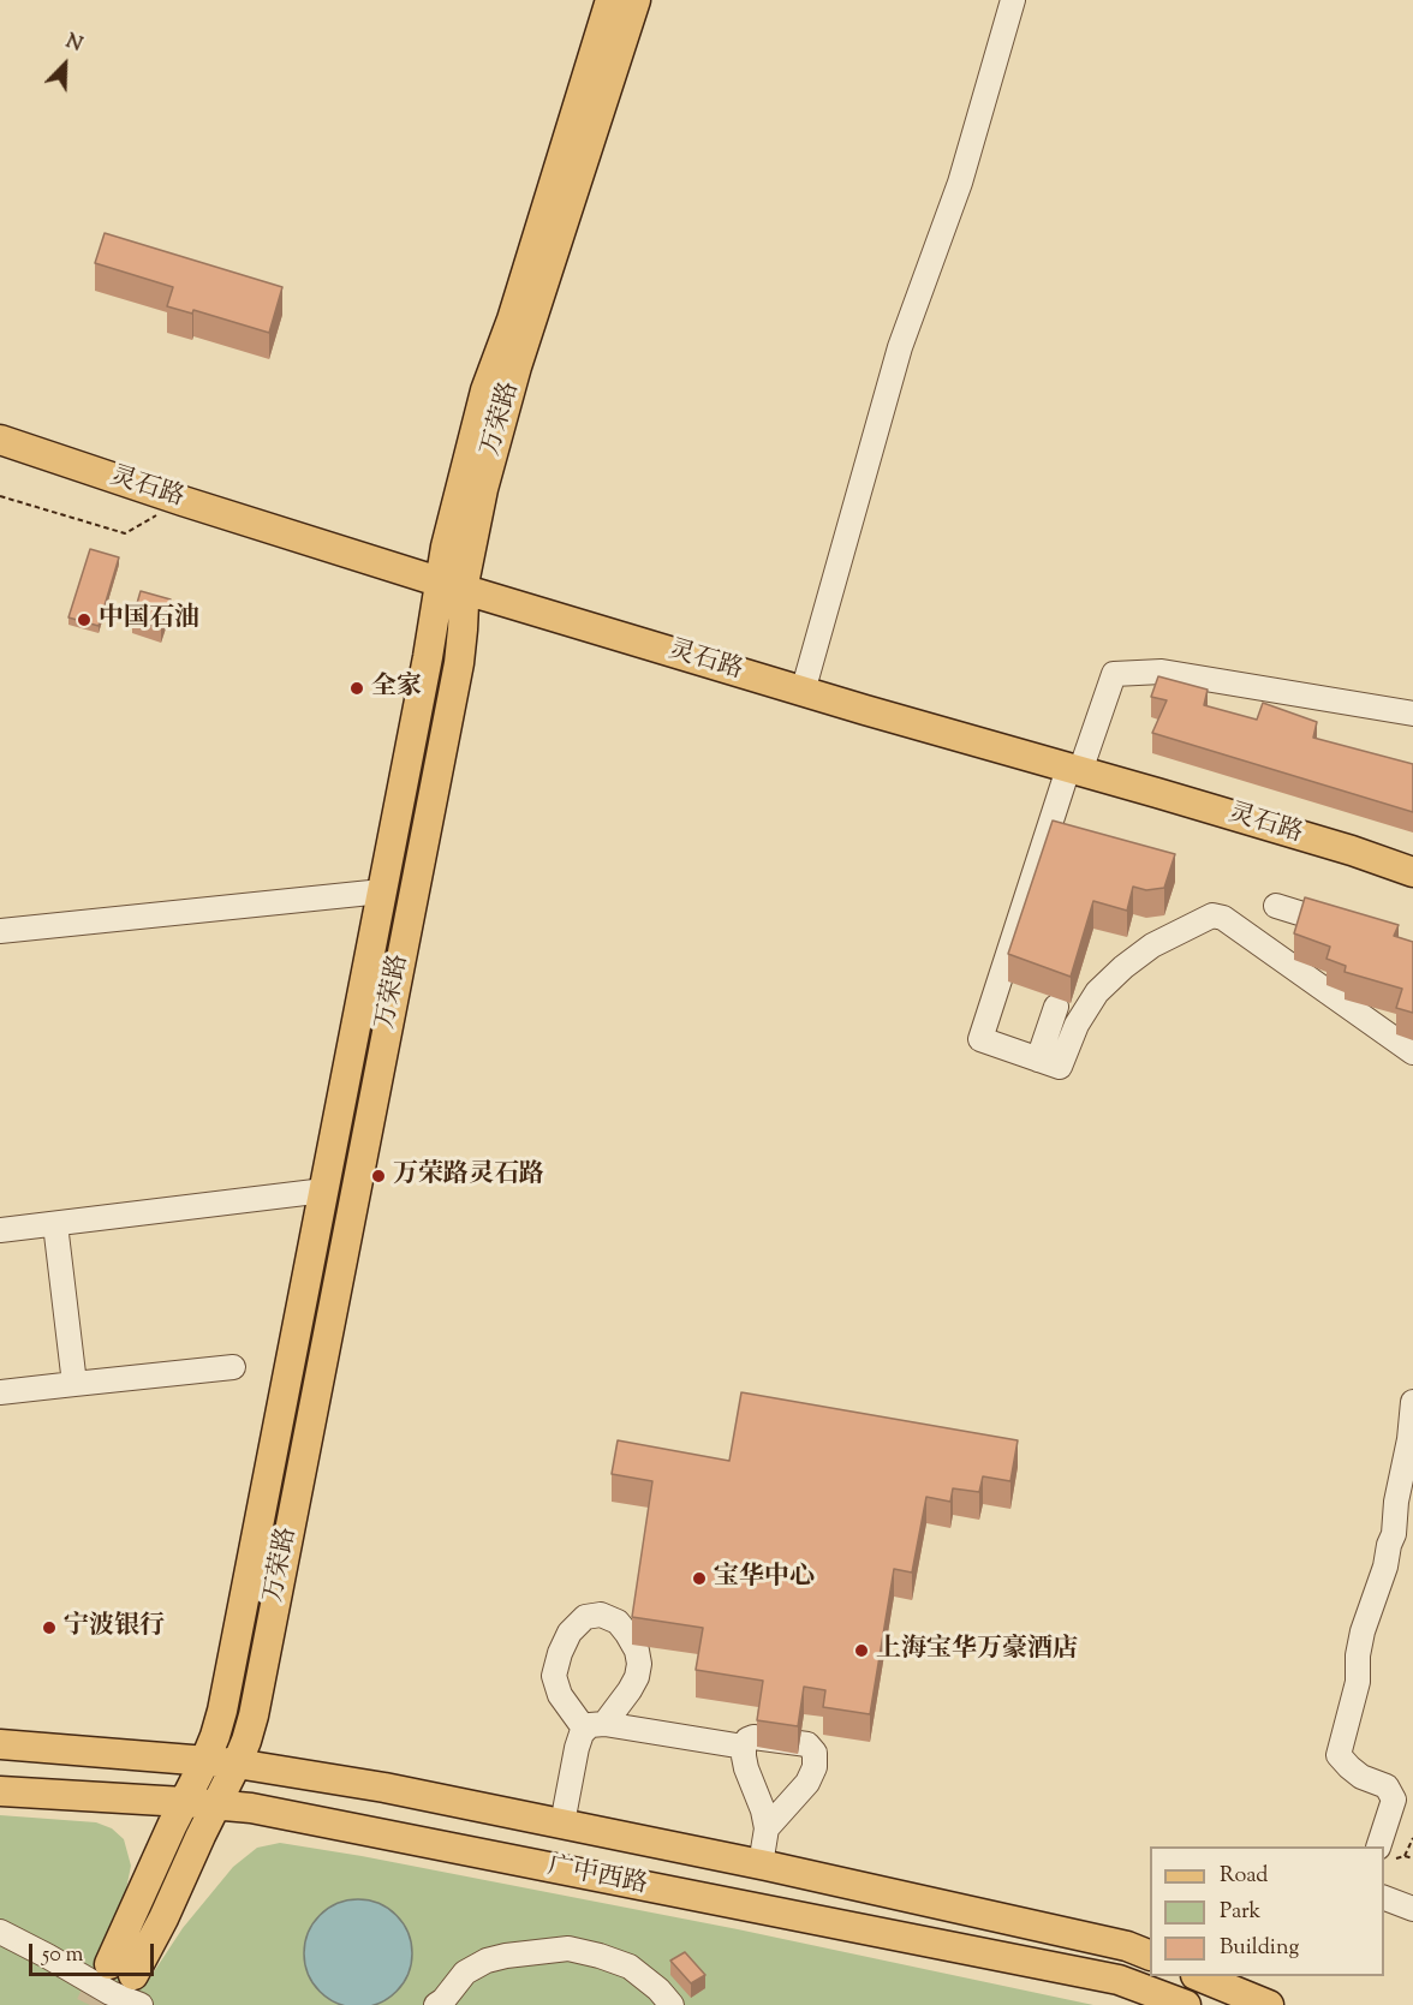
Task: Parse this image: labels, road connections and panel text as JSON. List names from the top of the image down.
{
  "streets": {
    "main road": ["万荣路", "灵石路", "广中西路"]
  },
  "crossings": [
    ["万荣路", "灵石路"],
    ["万荣路", "广中西路"]
  ],
  "places": [
    "中国石油",
    "全家",
    "万荣路灵石路",
    "宝华中心",
    "宁波银行",
    "上海宝华万豪酒店"
  ],
  "legend": ["Road", "Park", "Building"],
  "scale_bar": "50 m",
  "north": "top right"
}
